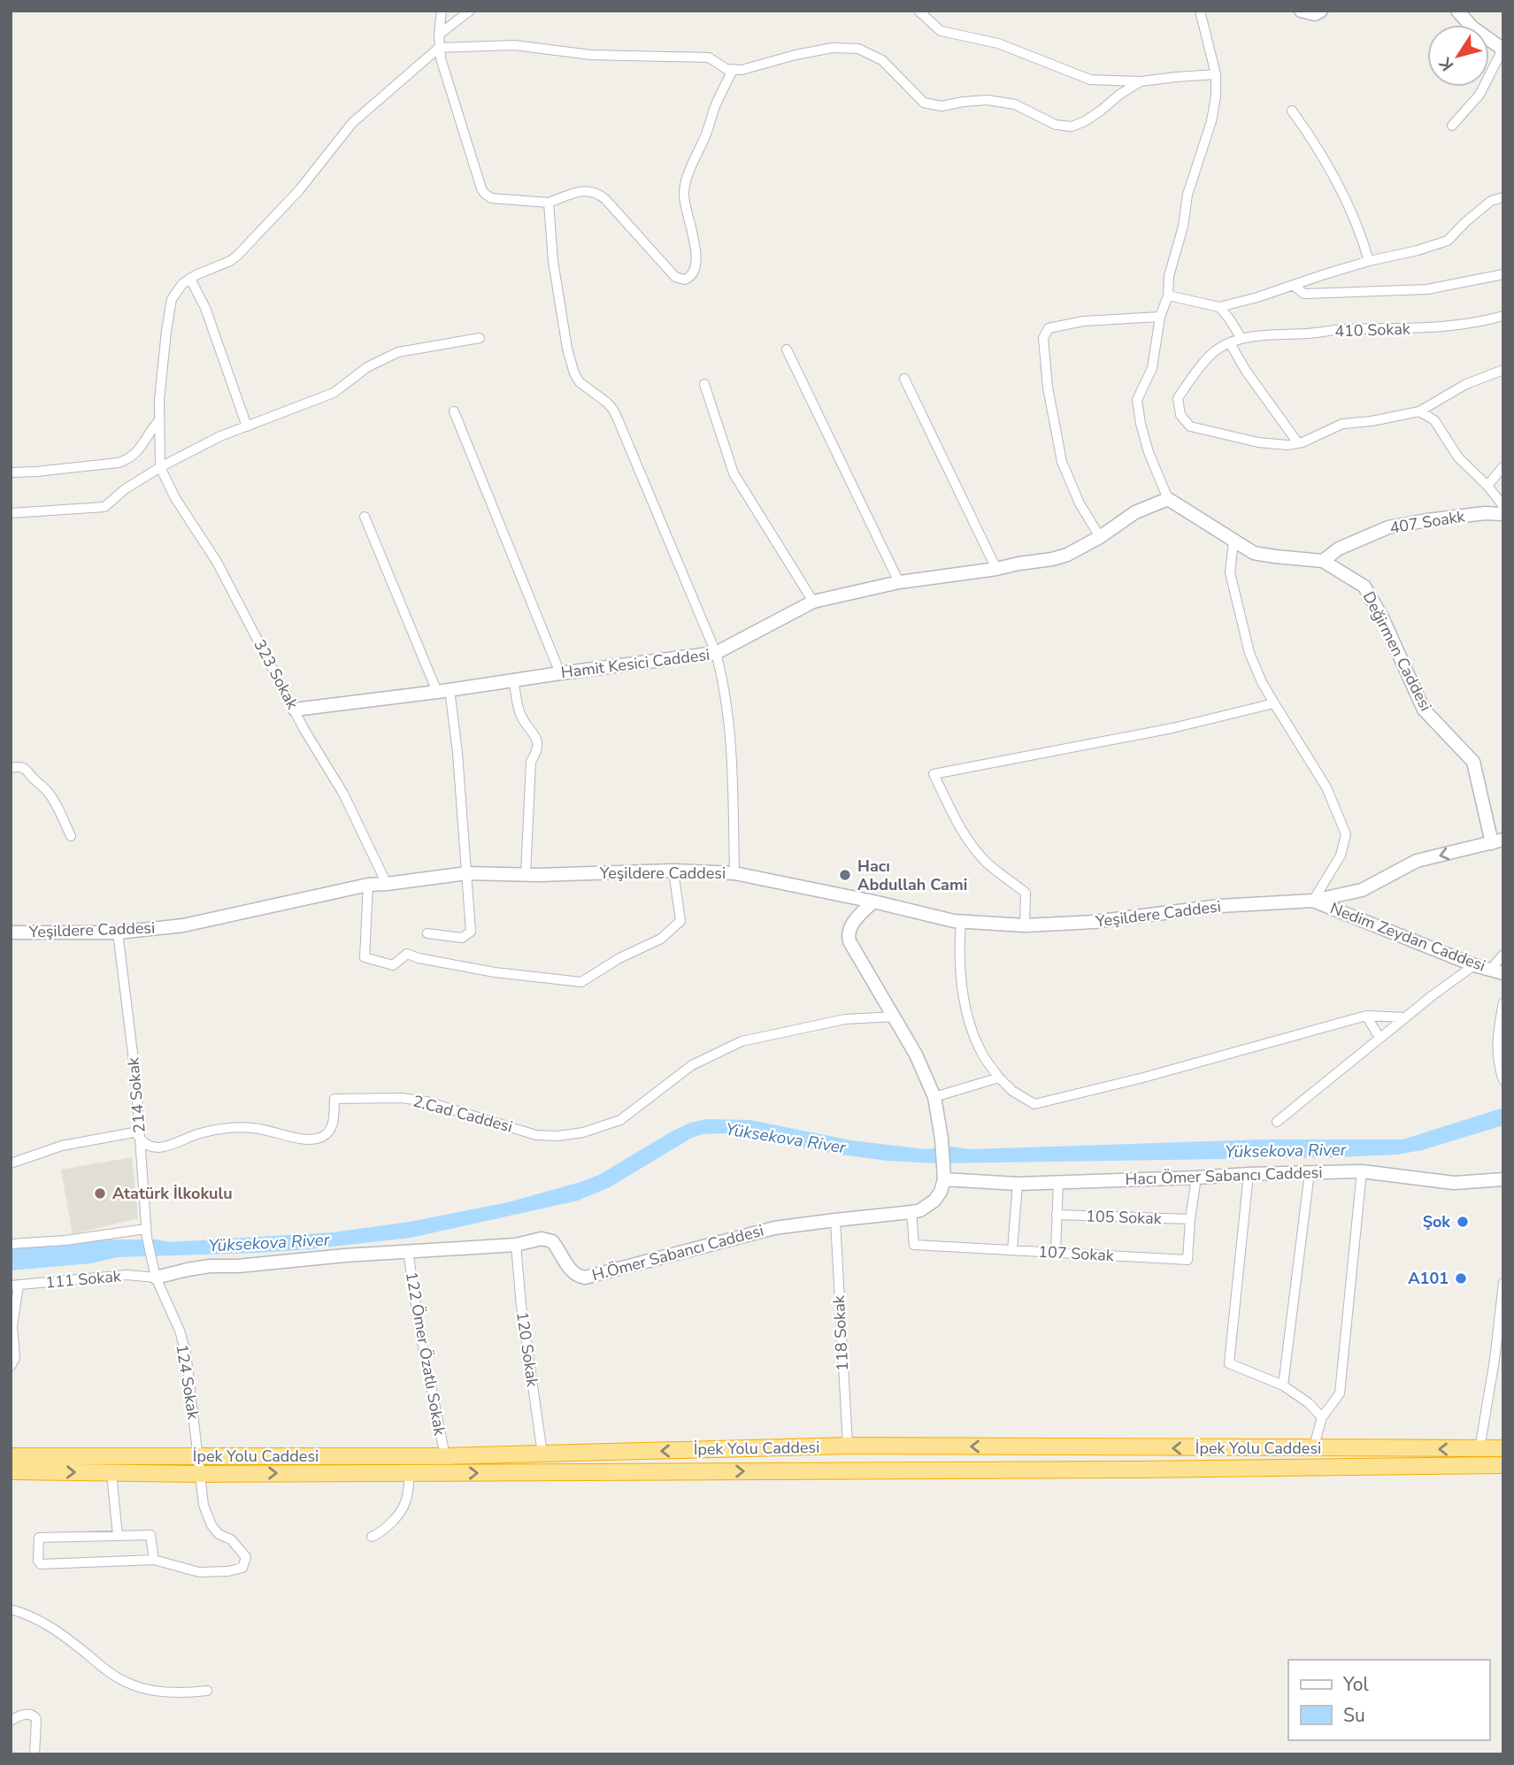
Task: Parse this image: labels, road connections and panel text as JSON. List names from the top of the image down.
{
  "streets": {
    "highway": ["İpek Yolu Caddesi"],
    "street": [
      "410 Sokak",
      "407 Soakk",
      "Değirmen Caddesi",
      "Hamit Kesici Caddesi",
      "323 Sokak",
      "Yeşildere Caddesi",
      "Nedim Zeydan Caddesi",
      "214 Sokak",
      "2.Cad Caddesi",
      "Hacı Ömer Sabancı Caddesi",
      "105 Sokak",
      "H.Ömer Sabancı Caddesi",
      "107 Sokak",
      "111 Sokak",
      "118 Sokak",
      "120 Sokak",
      "122 Ömer Özatlı Sokak",
      "124 Sokak"
    ]
  },
  "crossings": [
    ["407 Soakk", "Değirmen Caddesi"],
    ["Değirmen Caddesi", "Hamit Kesici Caddesi"],
    ["Değirmen Caddesi", "Yeşildere Caddesi"],
    ["Hamit Kesici Caddesi", "323 Sokak"],
    ["323 Sokak", "Yeşildere Caddesi"],
    ["Yeşildere Caddesi", "Nedim Zeydan Caddesi"],
    ["Yeşildere Caddesi", "214 Sokak"],
    ["214 Sokak", "2.Cad Caddesi"],
    ["214 Sokak", "124 Sokak"],
    ["Hacı Ömer Sabancı Caddesi", "H.Ömer Sabancı Caddesi"],
    ["Hacı Ömer Sabancı Caddesi", "107 Sokak"],
    ["105 Sokak", "107 Sokak"],
    ["H.Ömer Sabancı Caddesi", "107 Sokak"],
    ["H.Ömer Sabancı Caddesi", "111 Sokak"],
    ["H.Ömer Sabancı Caddesi", "118 Sokak"],
    ["H.Ömer Sabancı Caddesi", "120 Sokak"],
    ["H.Ömer Sabancı Caddesi", "122 Ömer Özatlı Sokak"],
    ["H.Ömer Sabancı Caddesi", "124 Sokak"],
    ["111 Sokak", "124 Sokak"],
    ["118 Sokak", "İpek Yolu Caddesi"],
    ["120 Sokak", "İpek Yolu Caddesi"],
    ["122 Ömer Özatlı Sokak", "İpek Yolu Caddesi"],
    ["124 Sokak", "İpek Yolu Caddesi"]
  ],
  "water": ["Yüksekova River"],
  "places": [
    "Hacı Abdullah Cami",
    "Atatürk İlkokulu",
    "Şok",
    "A101"
  ],
  "legend": ["Yol", "Su"],
  "north": "bottom left"
}
